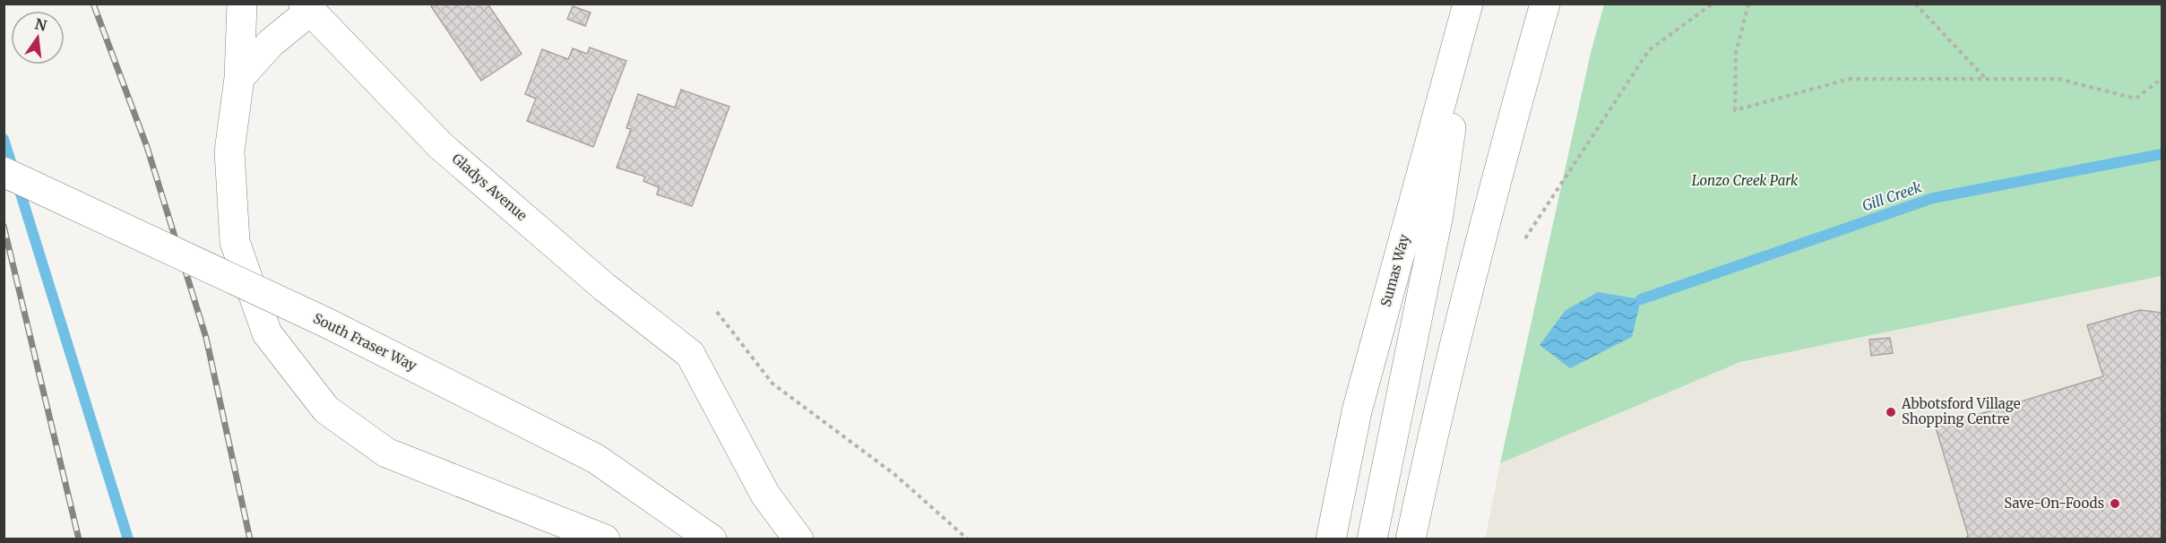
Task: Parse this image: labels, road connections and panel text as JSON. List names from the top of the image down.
{
  "streets": {
    "main road": ["Gladys Avenue", "Sumas Way", "South Fraser Way"]
  },
  "water": ["Gill Creek"],
  "parks": ["Lonzo Creek Park"],
  "places": ["Abbotsford Village Shopping Centre", "Save-On-Foods"],
  "north": "top"
}
